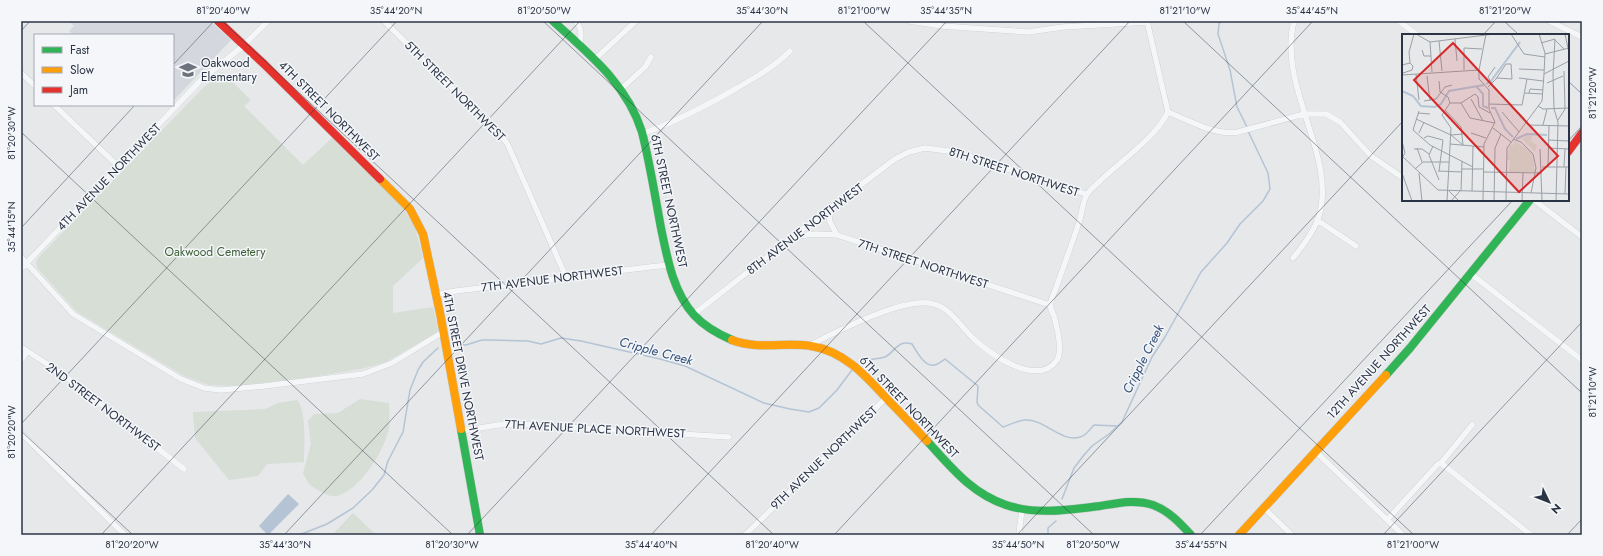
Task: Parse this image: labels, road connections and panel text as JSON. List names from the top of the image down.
{
  "streets": {
    "main road": [
      "4TH STREET NORTHWEST",
      "6TH STREET NORTHWEST",
      "12TH AVENUE NORTHWEST",
      "4TH STREET DRIVE NORTHWEST"
    ],
    "street": [
      "5TH STREET NORTHWEST",
      "8TH STREET NORTHWEST",
      "4TH AVENUE NORTHWEST",
      "8TH AVENUE NORTHWEST",
      "7TH STREET NORTHWEST",
      "7TH AVENUE NORTHWEST",
      "2ND STREET NORTHWEST",
      "7TH AVENUE PLACE NORTHWEST",
      "9TH AVENUE NORTHWEST"
    ]
  },
  "crossings": [
    ["5TH STREET NORTHWEST", "7TH AVENUE NORTHWEST"],
    ["4TH STREET NORTHWEST", "4TH AVENUE NORTHWEST"],
    ["4TH STREET NORTHWEST", "4TH STREET DRIVE NORTHWEST"],
    ["8TH STREET NORTHWEST", "8TH AVENUE NORTHWEST"],
    ["6TH STREET NORTHWEST", "8TH AVENUE NORTHWEST"],
    ["6TH STREET NORTHWEST", "7TH AVENUE NORTHWEST"],
    ["6TH STREET NORTHWEST", "9TH AVENUE NORTHWEST"],
    ["8TH AVENUE NORTHWEST", "7TH STREET NORTHWEST"],
    ["7TH AVENUE NORTHWEST", "4TH STREET DRIVE NORTHWEST"],
    ["4TH STREET DRIVE NORTHWEST", "7TH AVENUE PLACE NORTHWEST"]
  ],
  "water": ["Cripple Creek"],
  "parks": ["Oakwood Cemetery"],
  "places": {
    "school or university": ["Oakwood Elementary"]
  },
  "legend": ["Fast", "Slow", "Jam"],
  "north": "bottom right",
  "coordinates": [
    "81°20'40\"W",
    "35°44'20\"N",
    "81°20'50\"W",
    "35°44'30\"N",
    "81°21'00\"W",
    "35°44'35\"N",
    "81°21'10\"W",
    "35°44'45\"N",
    "81°21'20\"W",
    "81°20'30\"W",
    "35°44'15\"N",
    "81°20'20\"W",
    "35°44'40\"N",
    "35°44'50\"N",
    "35°44'55\"N"
  ]
}
